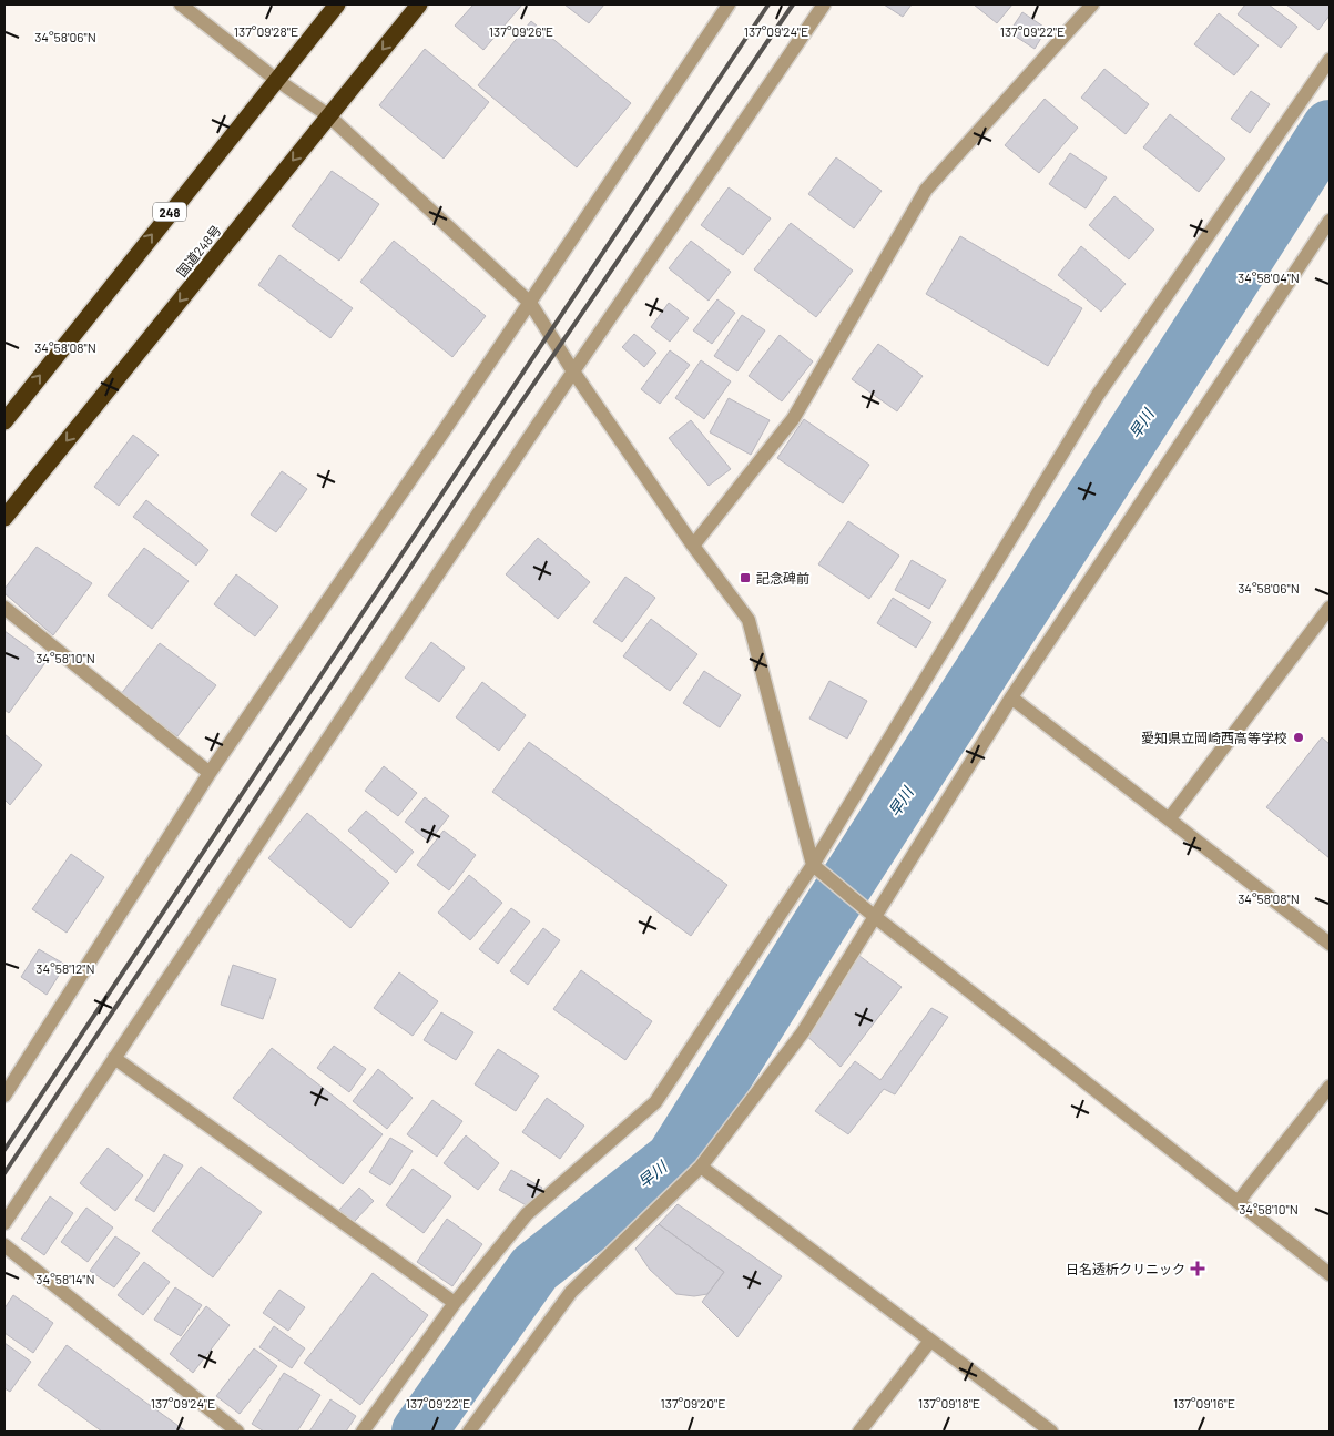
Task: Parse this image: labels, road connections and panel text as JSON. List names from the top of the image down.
{
  "streets": {
    "highway": ["248", "国道248号"]
  },
  "water": ["早川"],
  "places": {
    "transit": ["記念碑前"],
    "other": ["愛知県立岡崎西高等学校"],
    "health": ["日名透析クリニック"]
  },
  "coordinates": [
    "137°09'26\"E",
    "137°09'28\"E",
    "137°09'24\"E",
    "137°09'22\"E",
    "34°58'06\"N",
    "34°58'04\"N",
    "34°58'08\"N",
    "34°58'10\"N",
    "34°58'12\"N",
    "34°58'14\"N",
    "137°09'20\"E",
    "137°09'18\"E",
    "137°09'16\"E"
  ]
}
